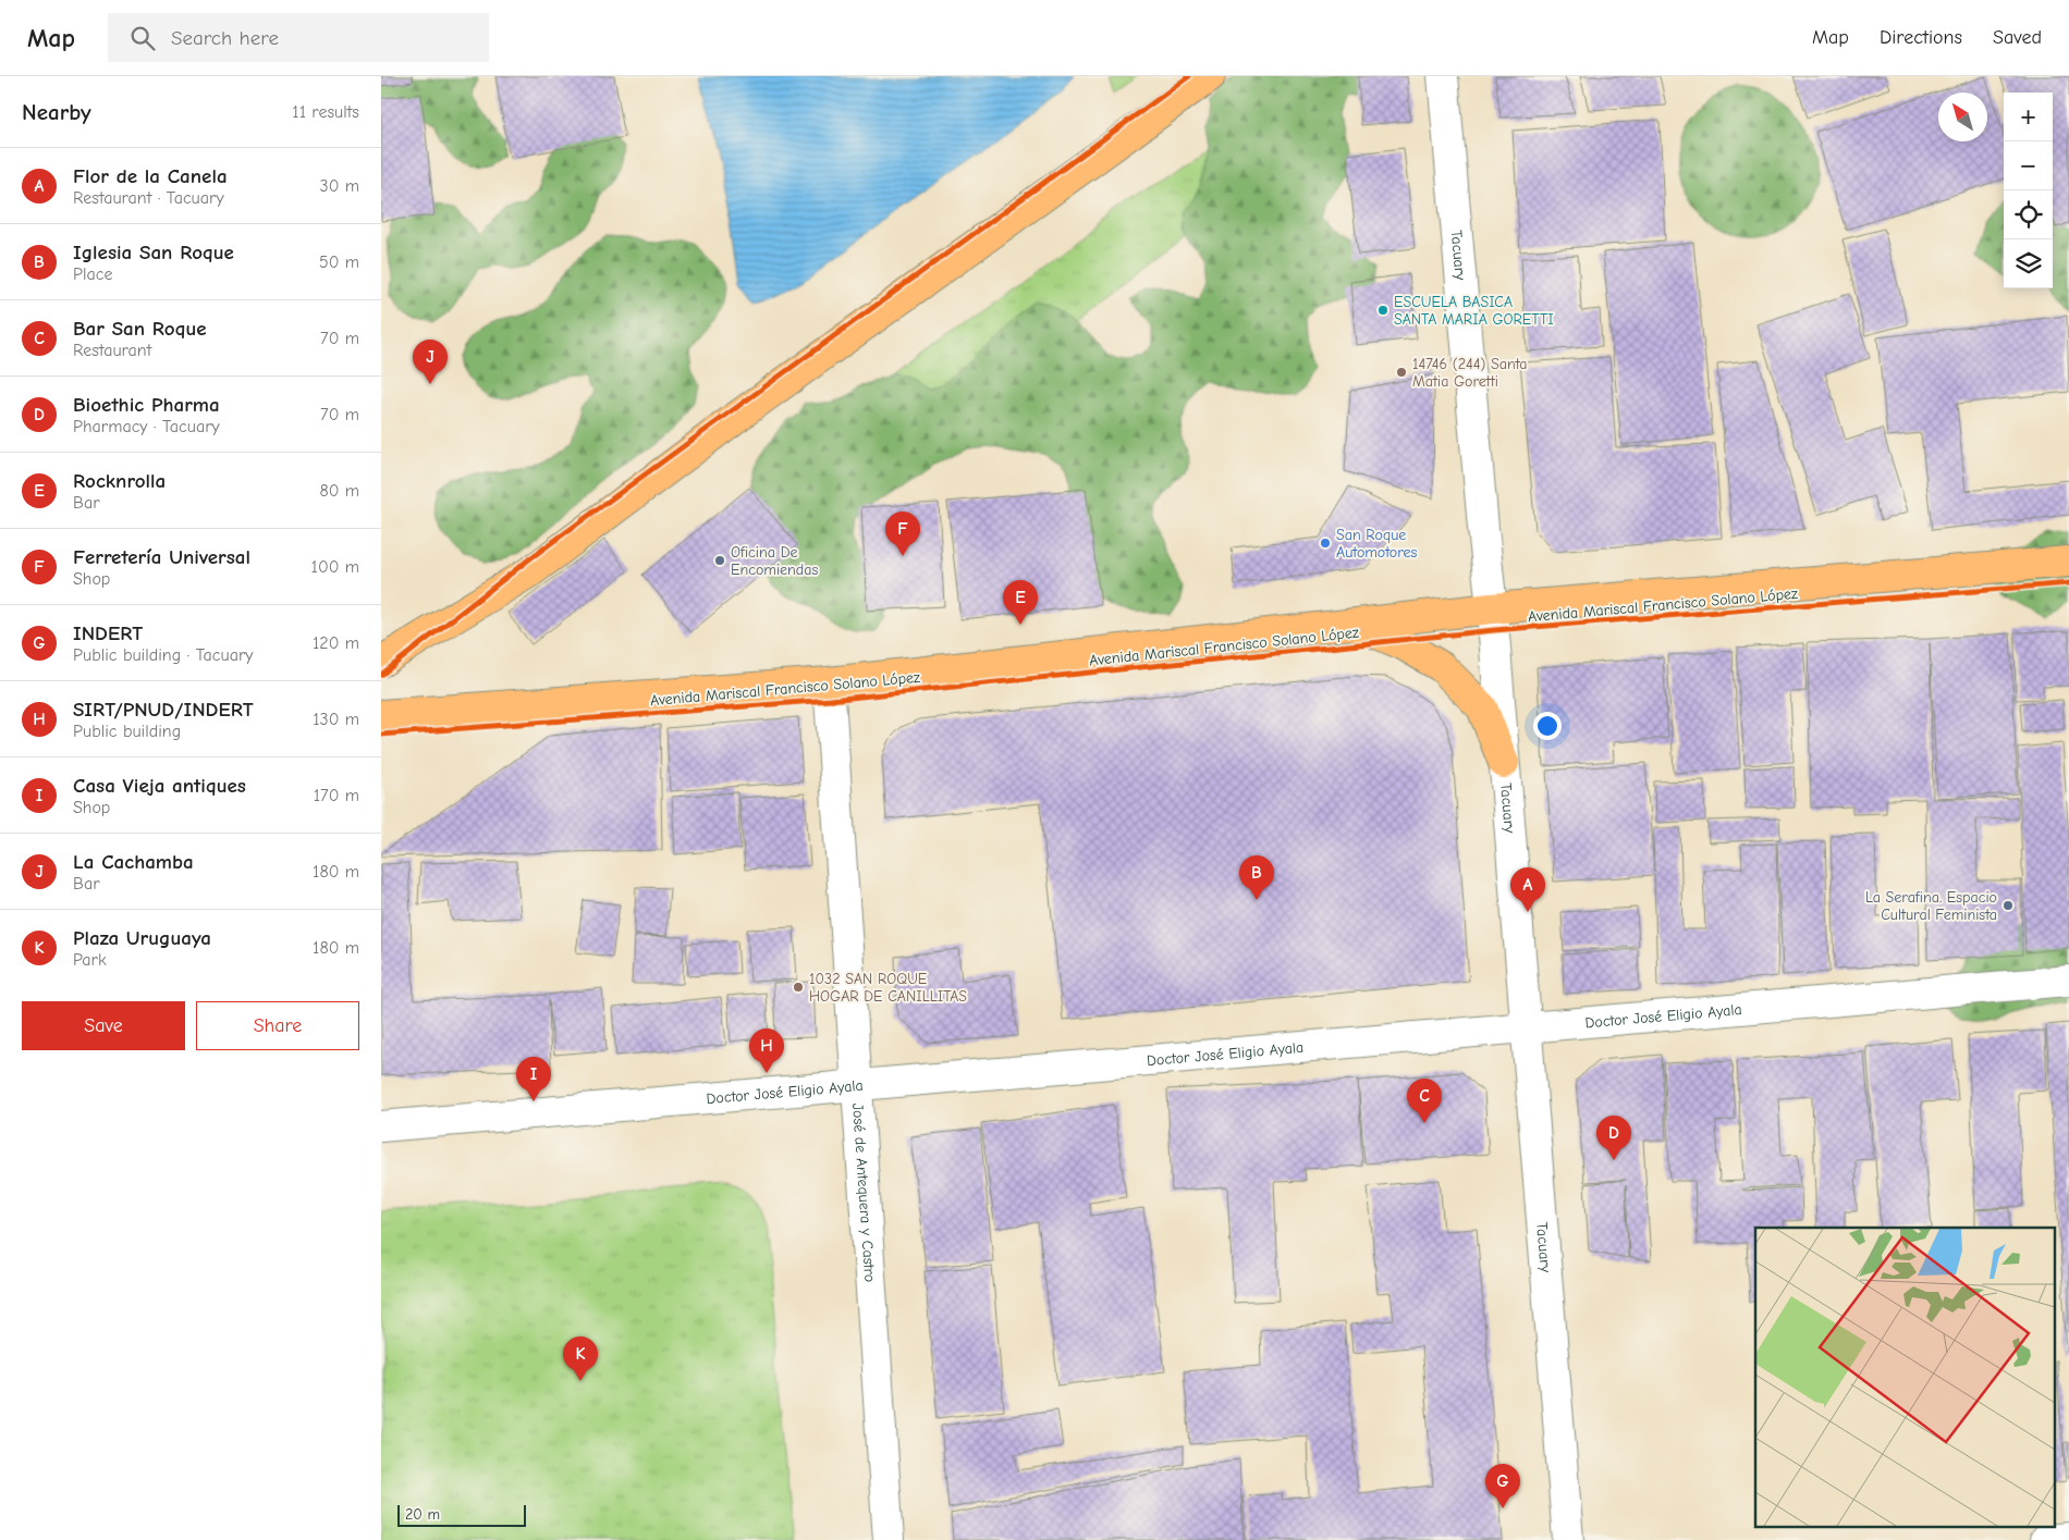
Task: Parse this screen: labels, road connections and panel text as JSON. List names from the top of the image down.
{
  "streets": {
    "main road": ["Avenida Mariscal Francisco Solano López"],
    "street": ["Tacuary", "Doctor José Eligio Ayala", "José de Antequera y Castro"]
  },
  "crossings": [
    ["Tacuary", "Avenida Mariscal Francisco Solano López"],
    ["Tacuary", "Doctor José Eligio Ayala"],
    ["Avenida Mariscal Francisco Solano López", "José de Antequera y Castro"],
    ["Doctor José Eligio Ayala", "José de Antequera y Castro"]
  ],
  "places": [
    "ESCUELA BASICA SANTA MARIA GORETTI",
    "14746 (244) Santa Matia Goretti",
    "San Roque Automotores",
    "Oficina De Encomiendas",
    "La Serafina. Espacio Cultural Feminista",
    "1032 SAN ROQUE HOGAR DE CANILLITAS"
  ],
  "scale_bar": "20 m",
  "north": "top left",
  "page": {
    "header": "Map",
    "search": "Search here",
    "nav": ["Map", "Directions", "Saved"],
    "heading": ["Nearby", "11 results"],
    "map_buttons": ["+", "−"],
    "list": [
      {
        "mark": "A",
        "name": "Flor de la Canela",
        "note": "Restaurant · Tacuary",
        "value": "30 m"
      },
      {
        "mark": "B",
        "name": "Iglesia San Roque",
        "note": "Place",
        "value": "50 m"
      },
      {
        "mark": "C",
        "name": "Bar San Roque",
        "note": "Restaurant",
        "value": "70 m"
      },
      {
        "mark": "D",
        "name": "Bioethic Pharma",
        "note": "Pharmacy · Tacuary",
        "value": "70 m"
      },
      {
        "mark": "E",
        "name": "Rocknrolla",
        "note": "Bar",
        "value": "80 m"
      },
      {
        "mark": "F",
        "name": "Ferretería Universal",
        "note": "Shop",
        "value": "100 m"
      },
      {
        "mark": "G",
        "name": "INDERT",
        "note": "Public building · Tacuary",
        "value": "120 m"
      },
      {
        "mark": "H",
        "name": "SIRT/PNUD/INDERT",
        "note": "Public building",
        "value": "130 m"
      },
      {
        "mark": "I",
        "name": "Casa Vieja antiques",
        "note": "Shop",
        "value": "170 m"
      },
      {
        "mark": "J",
        "name": "La Cachamba",
        "note": "Bar",
        "value": "180 m"
      },
      {
        "mark": "K",
        "name": "Plaza Uruguaya",
        "note": "Park",
        "value": "180 m"
      }
    ],
    "pins": [
      "J",
      "F",
      "E",
      "B",
      "A",
      "H",
      "I",
      "C",
      "D",
      "K",
      "G"
    ],
    "buttons": ["Save", "Share"],
    "scale": "20 m"
  }
}
